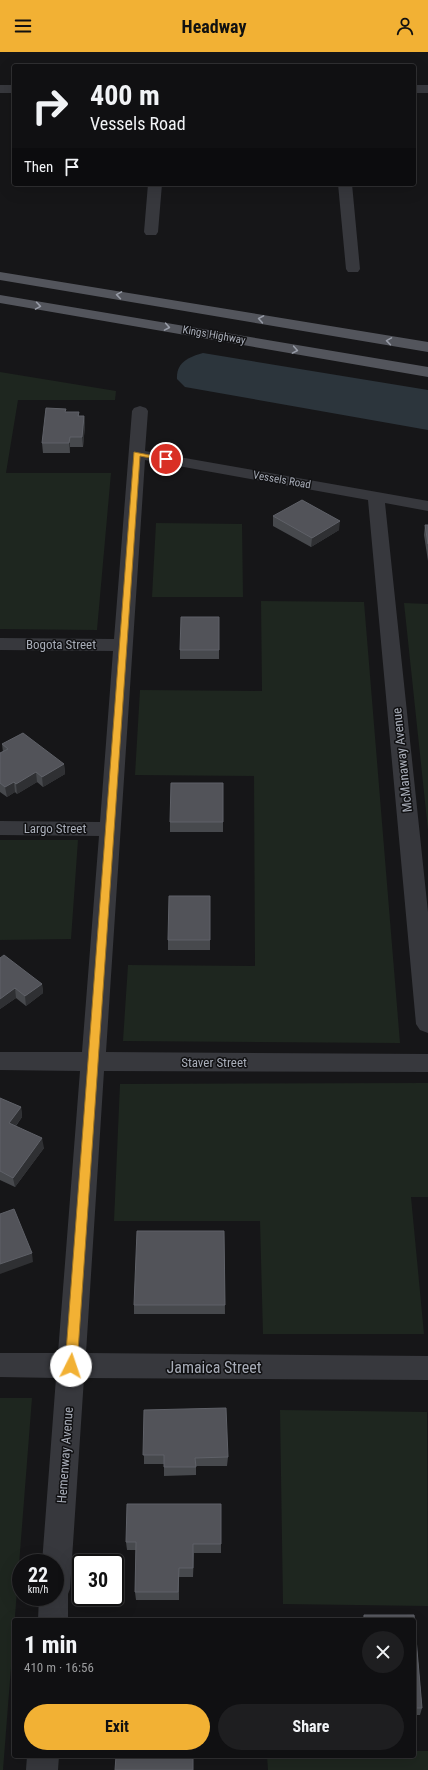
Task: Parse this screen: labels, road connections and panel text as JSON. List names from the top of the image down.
{
  "streets": {
    "main road": ["Kings Highway"],
    "street": [
      "Vessels Road",
      "Bogota Street",
      "McManaway Avenue",
      "Largo Street",
      "Staver Street",
      "Jamaica Street",
      "Hemenway Avenue"
    ]
  },
  "crossings": [
    ["Vessels Road", "McManaway Avenue"],
    ["Vessels Road", "Hemenway Avenue"],
    ["Bogota Street", "Hemenway Avenue"],
    ["Largo Street", "Hemenway Avenue"],
    ["Staver Street", "Hemenway Avenue"],
    ["Jamaica Street", "Hemenway Avenue"]
  ],
  "page": {
    "header": "Headway",
    "turn": ["400 m", "Vessels Road"],
    "then": "Then",
    "speed": "22 km/h",
    "limit": "30",
    "heading": ["1 min", "410 m · 16:56"],
    "buttons": ["Exit", "Share"]
  }
}
